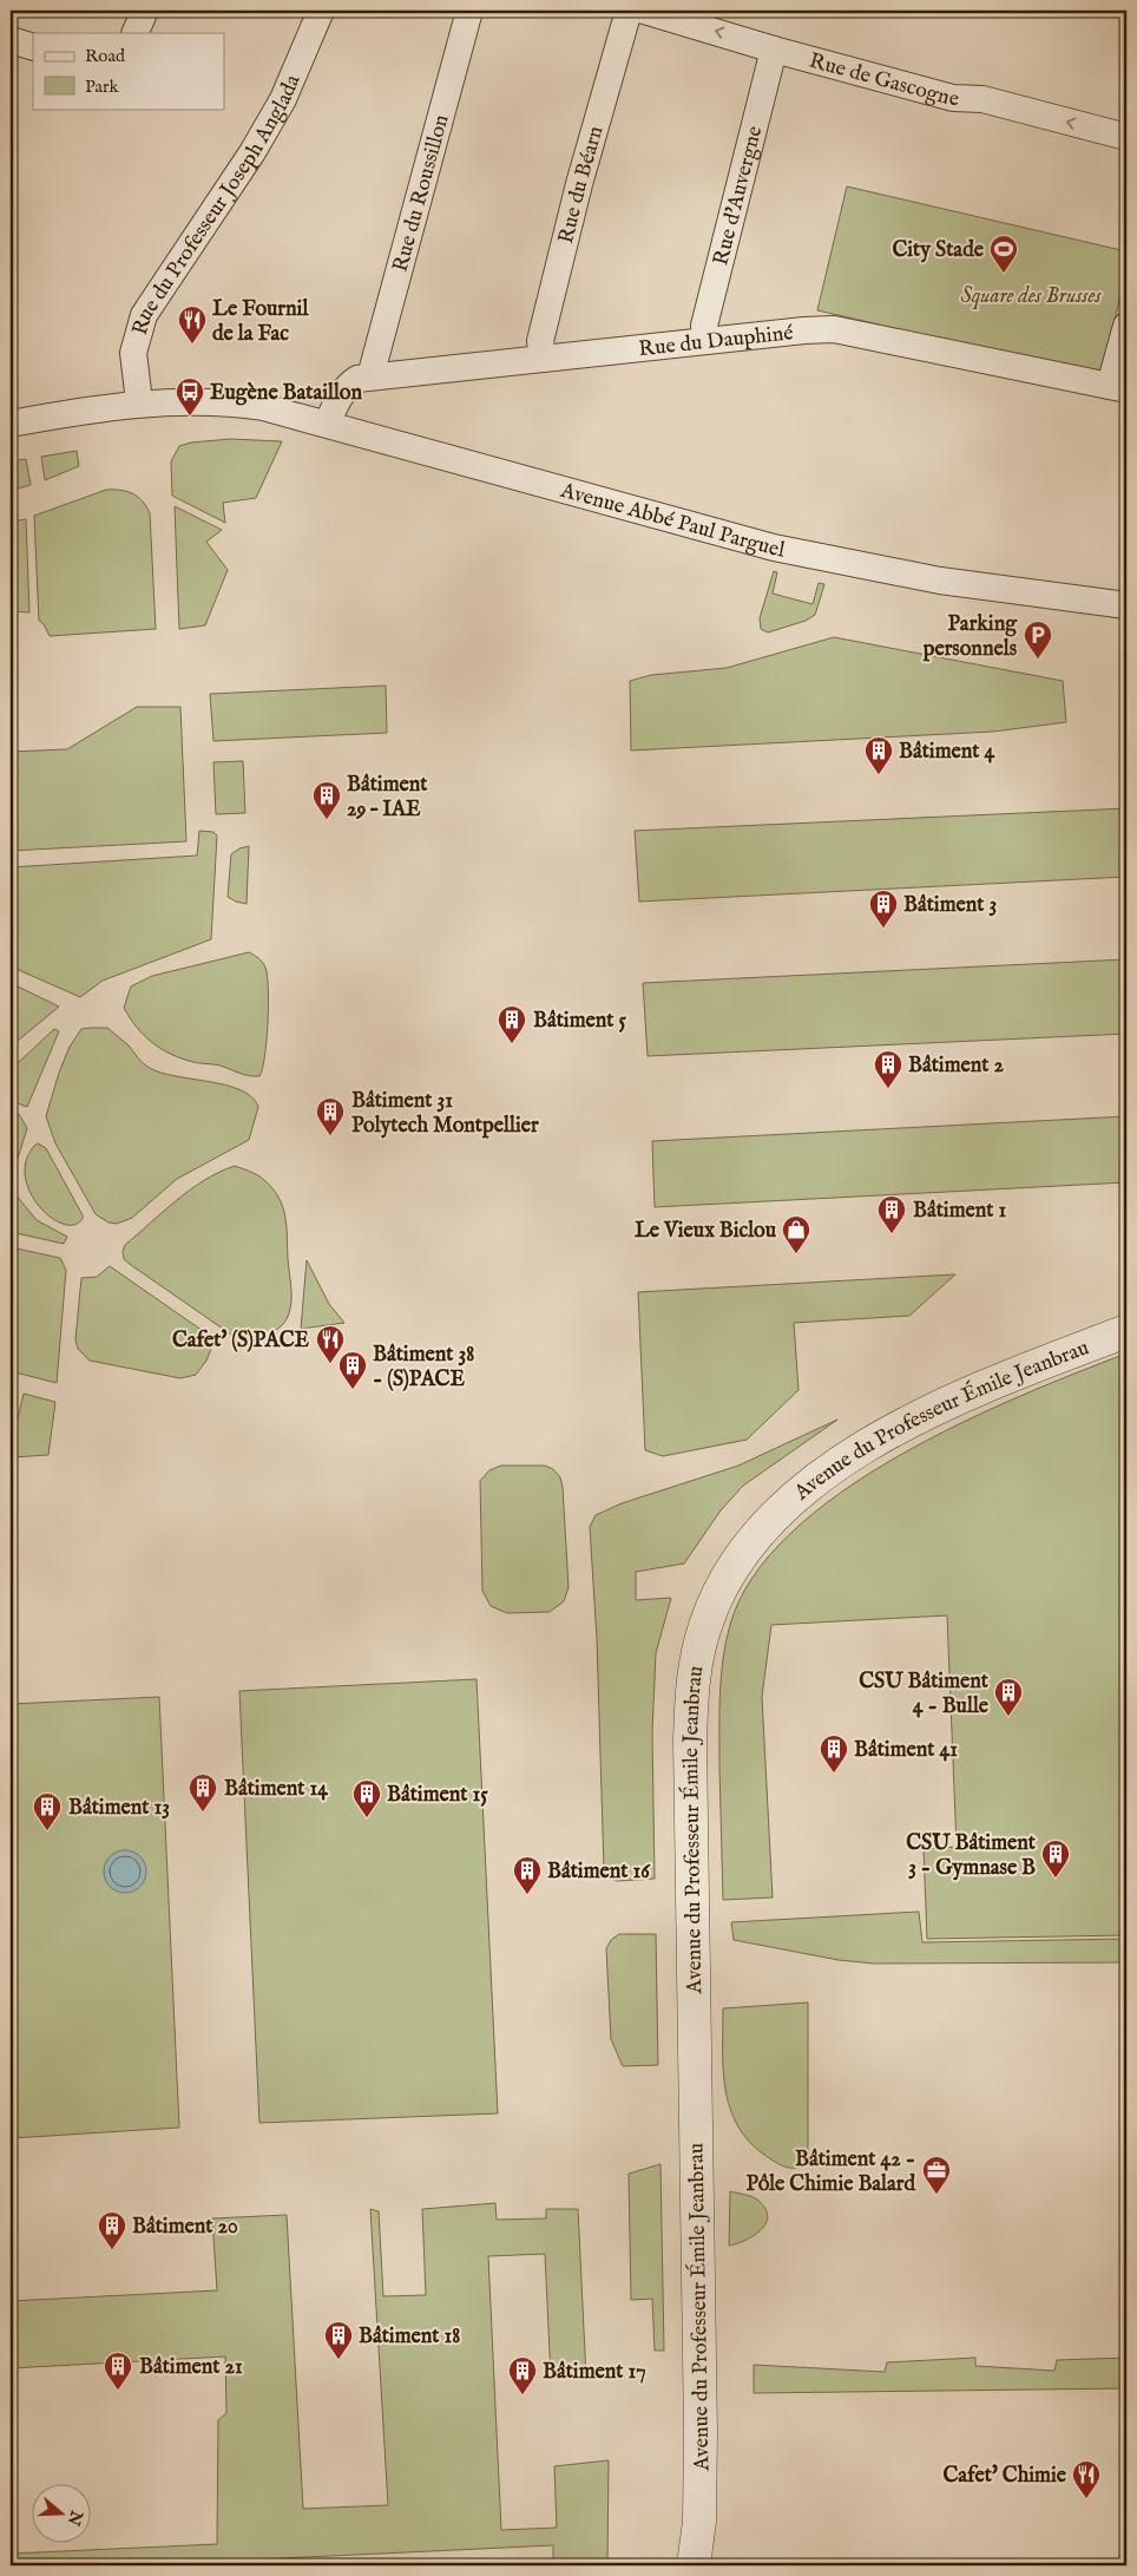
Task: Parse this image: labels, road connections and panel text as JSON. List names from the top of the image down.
{
  "streets": {
    "street": [
      "Rue de Gascogne",
      "Rue du Béarn",
      "Rue du Roussillon",
      "Rue d'Auvergne",
      "Rue du Professeur Joseph Anglada",
      "Rue du Dauphiné",
      "Avenue Abbé Paul Parguel",
      "Avenue du Professeur Émile Jeanbrau"
    ]
  },
  "crossings": [
    ["Rue de Gascogne", "Rue d'Auvergne"],
    ["Rue du Béarn", "Rue du Dauphiné"],
    ["Rue du Roussillon", "Rue du Dauphiné"],
    ["Rue d'Auvergne", "Rue du Dauphiné"],
    ["Rue du Professeur Joseph Anglada", "Avenue Abbé Paul Parguel"],
    ["Rue du Dauphiné", "Avenue Abbé Paul Parguel"]
  ],
  "one_way": ["Rue de Gascogne"],
  "parks": ["Square des Brusses"],
  "places": {
    "sports": ["City Stade"],
    "restaurant": ["Le Fournil de la Fac", "Cafet' (S)PACE", "Cafet' Chimie"],
    "bus stop": ["Eugène Bataillon"],
    "parking": ["Parking personnels"],
    "building": [
      "Bâtiment 4",
      "Bâtiment 29 – IAE",
      "Bâtiment 3",
      "Bâtiment 5",
      "Bâtiment 2",
      "Bâtiment 31 Polytech Montpellier",
      "Bâtiment 1",
      "Bâtiment 38 - (S)PACE",
      "CSU Bâtiment 4 - Bulle",
      "Bâtiment 41",
      "Bâtiment 14",
      "Bâtiment 15",
      "Bâtiment 13",
      "CSU Bâtiment 3 - Gymnase B",
      "Bâtiment 16",
      "Bâtiment 20",
      "Bâtiment 18",
      "Bâtiment 21",
      "Bâtiment 17"
    ],
    "shop": ["Le Vieux Biclou"],
    "office": ["Bâtiment 42 - Pôle Chimie Balard"]
  },
  "legend": ["Road", "Park"],
  "north": "right"
}
